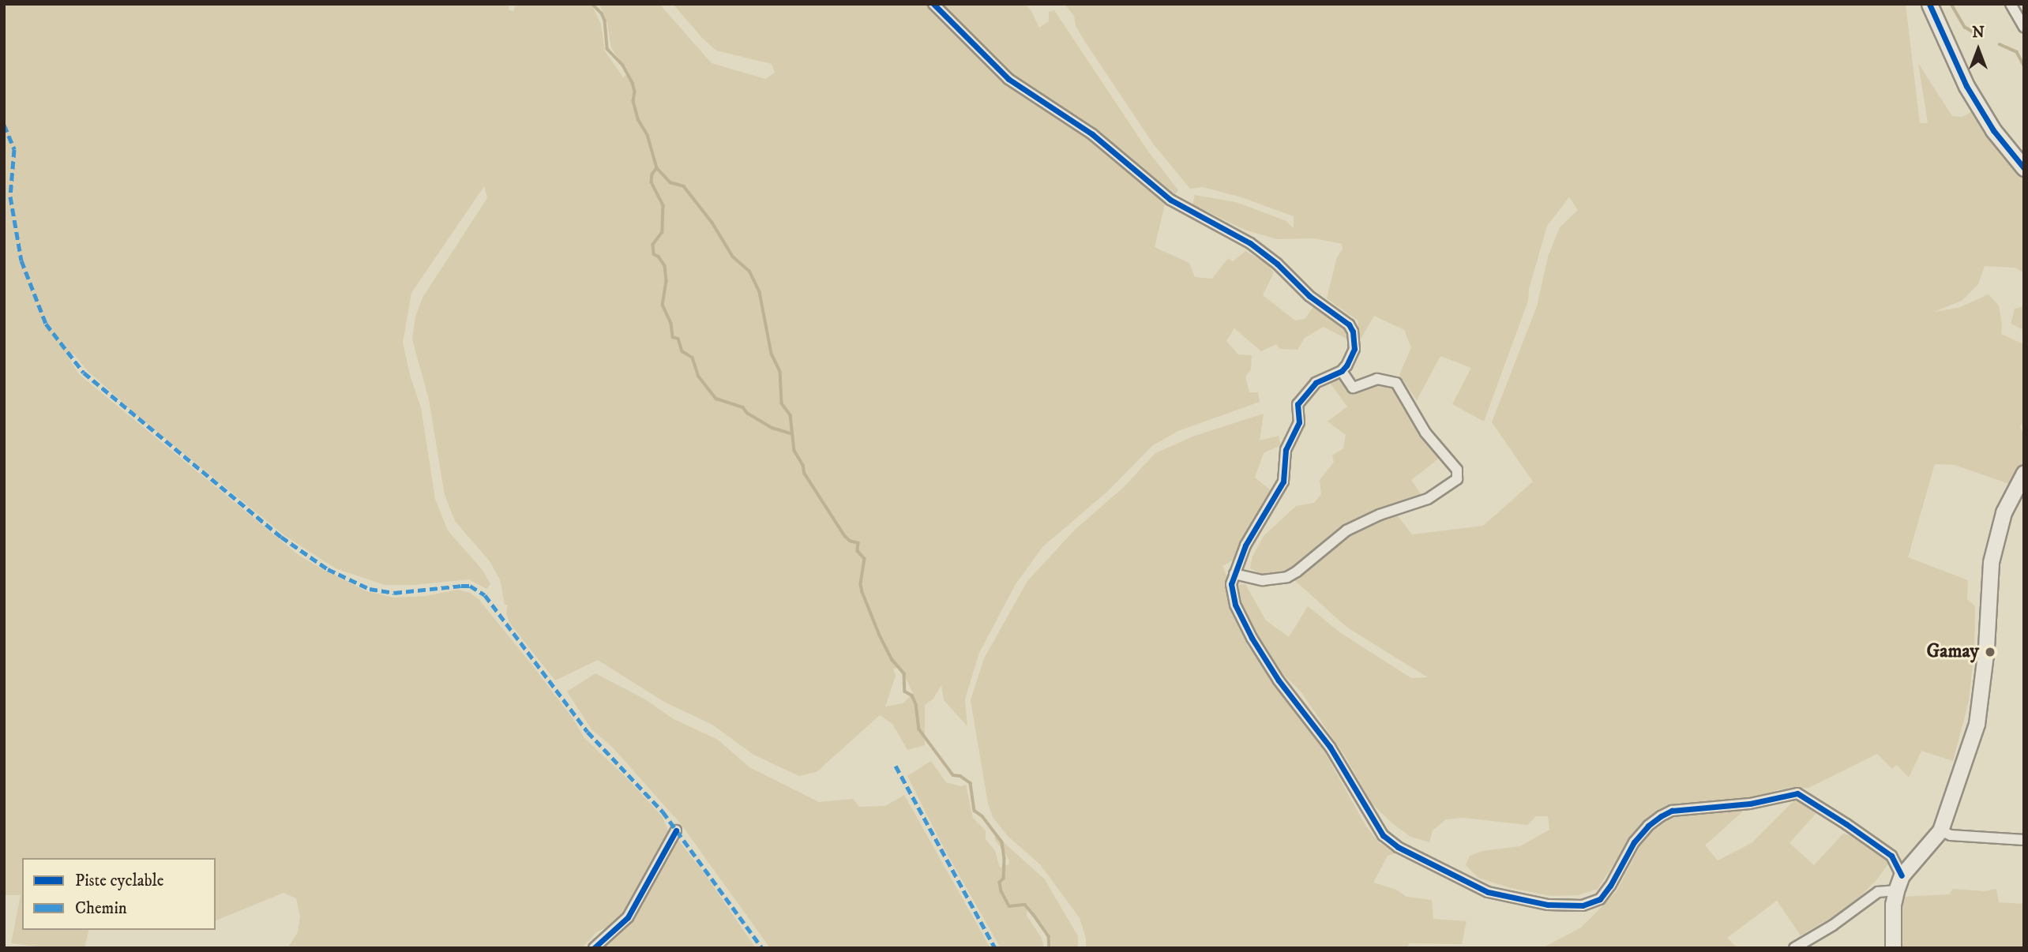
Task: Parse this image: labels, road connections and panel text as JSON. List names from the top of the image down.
{
  "places": ["Gamay"],
  "legend": ["Piste cyclable", "Chemin"],
  "north": "top"
}
